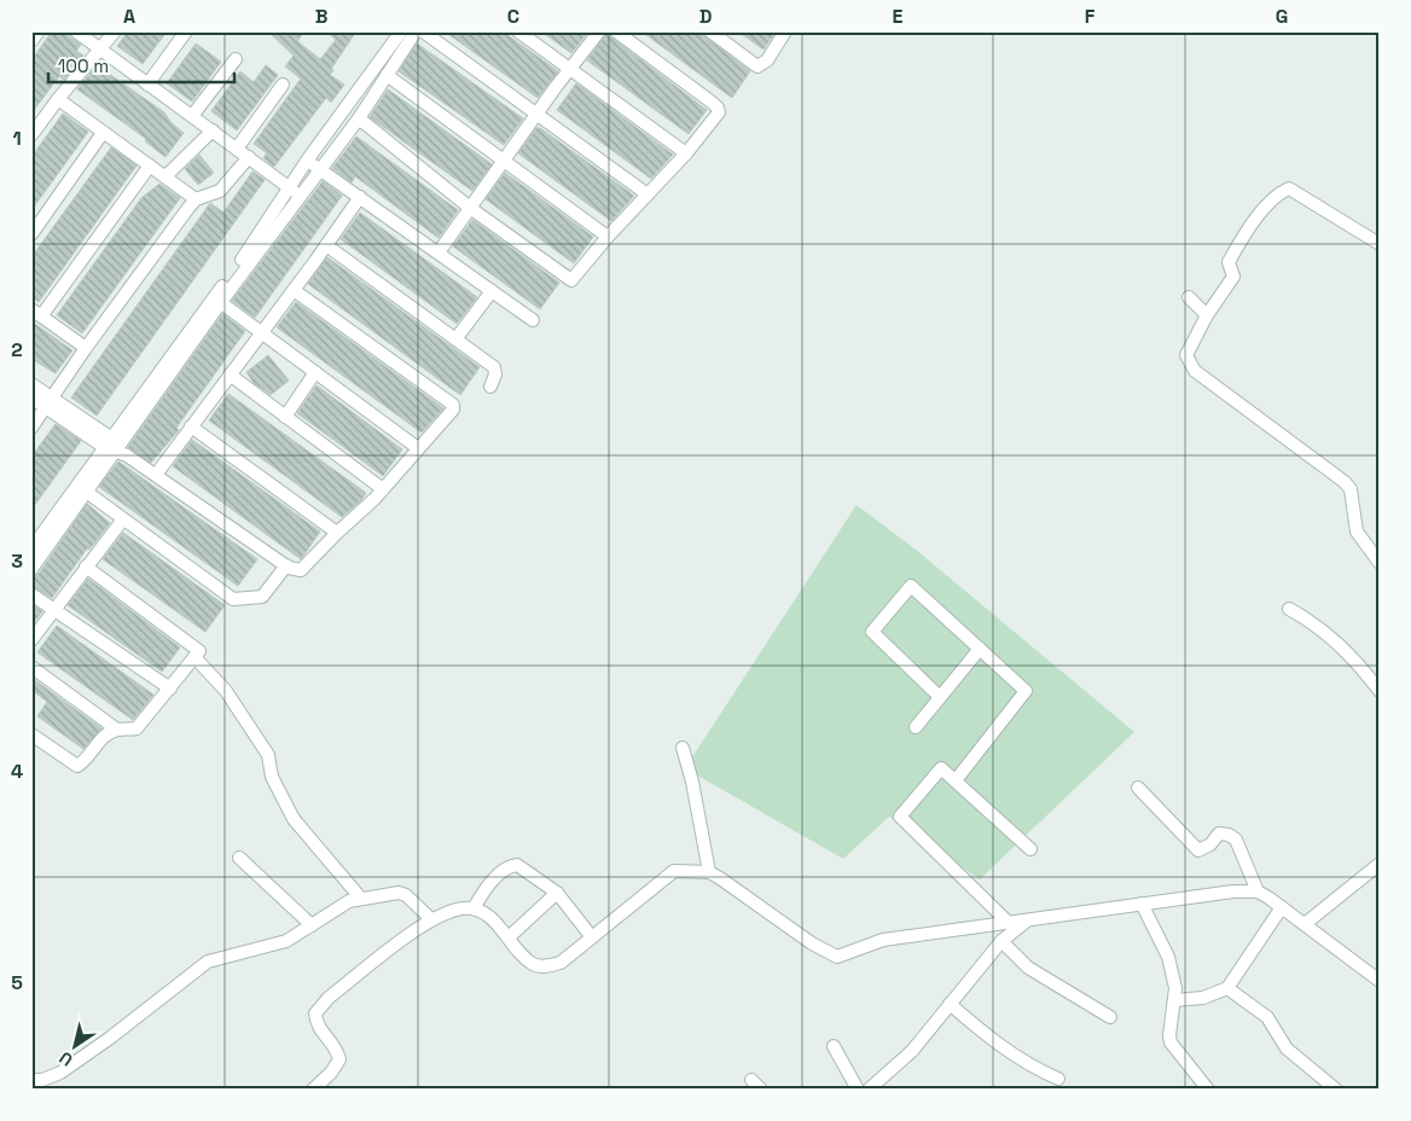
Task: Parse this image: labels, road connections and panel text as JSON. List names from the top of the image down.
{
  "scale_bar": "100 m",
  "north": "bottom left",
  "grid": {
    "columns": [
      "A",
      "B",
      "C",
      "D",
      "E",
      "F",
      "G"
    ],
    "rows": [
      "1",
      "2",
      "3",
      "4",
      "5"
    ]
  }
}
